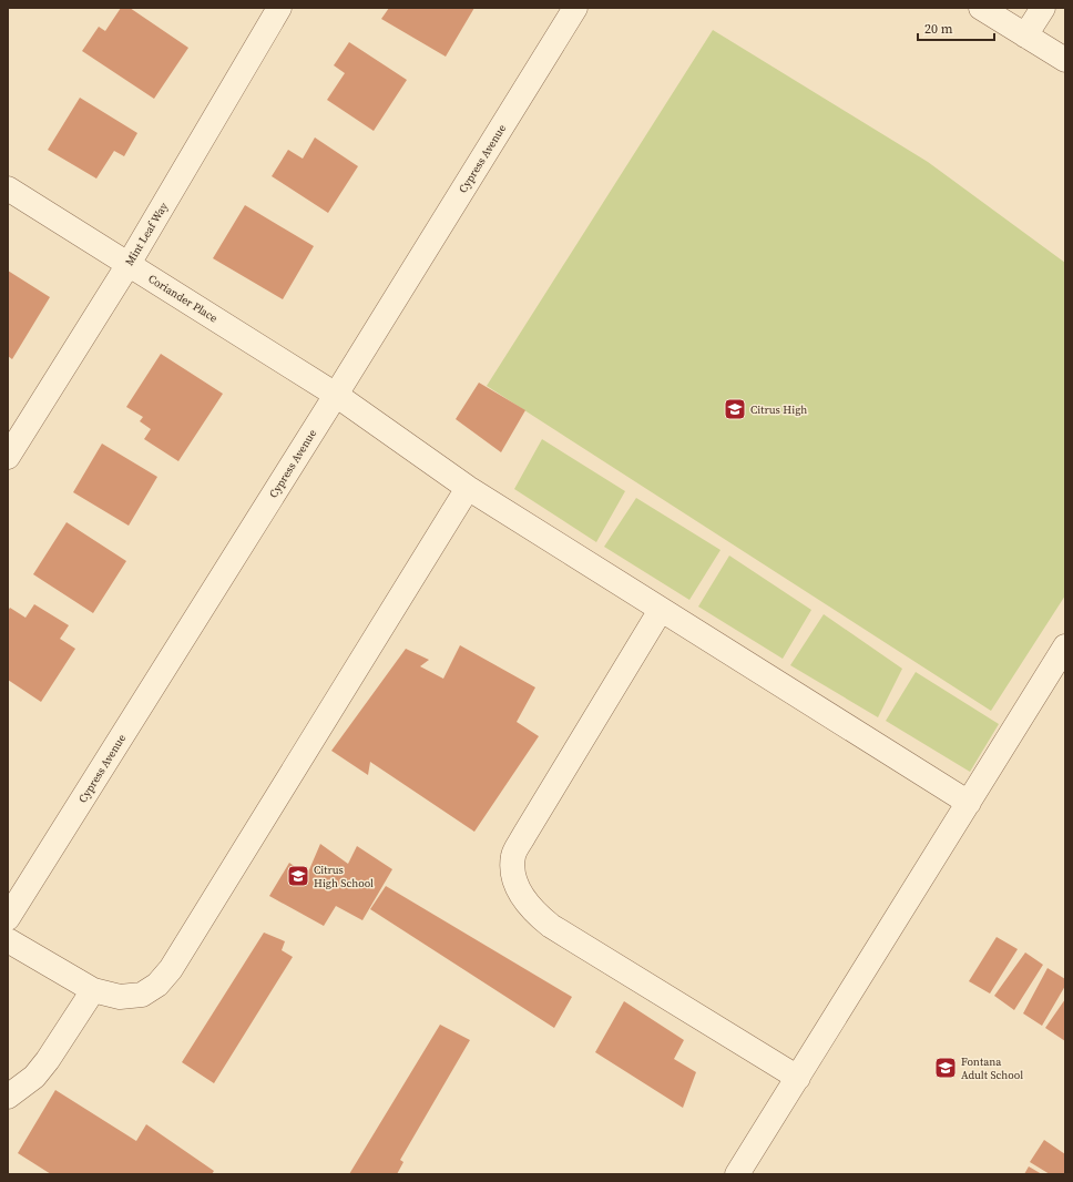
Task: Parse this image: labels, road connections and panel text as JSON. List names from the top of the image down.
{
  "streets": {
    "street": ["Cypress Avenue", "Mint Leaf Way", "Coriander Place"]
  },
  "crossings": [
    ["Cypress Avenue", "Coriander Place"],
    ["Mint Leaf Way", "Coriander Place"]
  ],
  "places": {
    "school or university": ["Citrus High", "Citrus High School", "Fontana Adult School"]
  },
  "scale_bar": "20 m"
}
